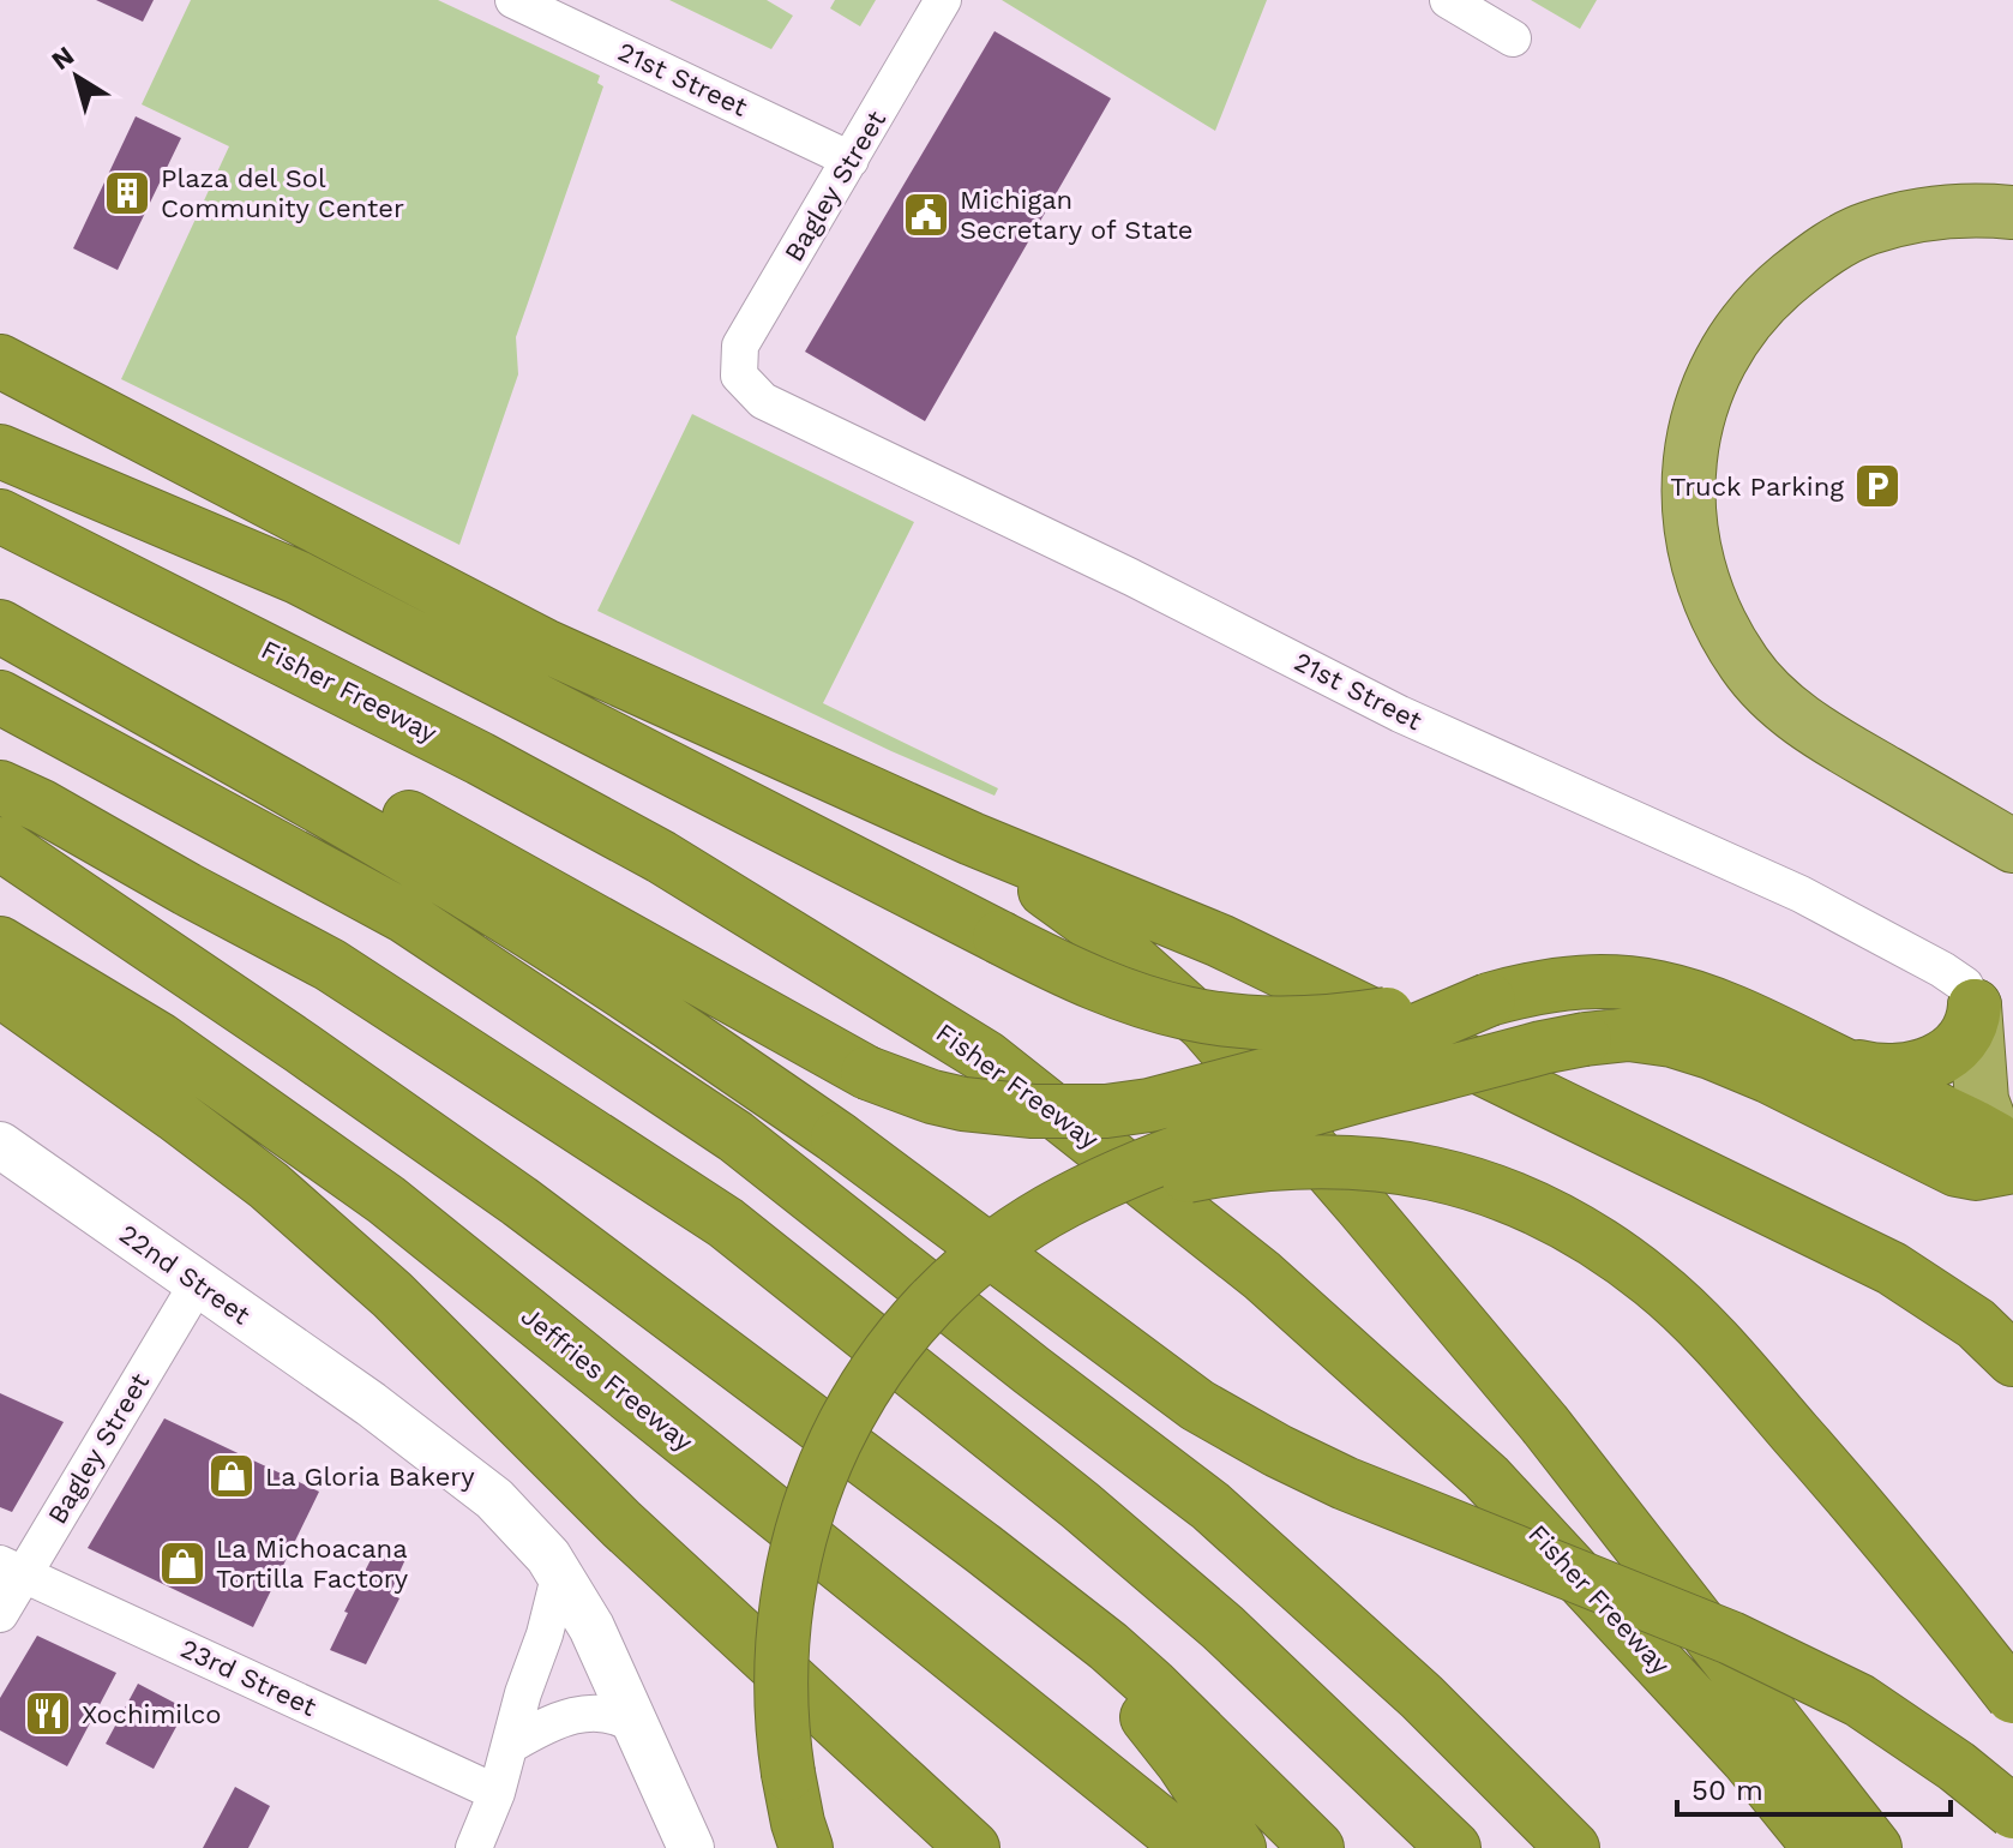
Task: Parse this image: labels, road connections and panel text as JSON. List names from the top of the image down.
{
  "streets": {
    "highway": ["Fisher Freeway", "Jeffries Freeway"],
    "street": [
      "21st Street",
      "Bagley Street",
      "22nd Street",
      "23rd Street"
    ]
  },
  "crossings": [
    ["21st Street", "Bagley Street"],
    ["Bagley Street", "22nd Street"],
    ["Bagley Street", "23rd Street"]
  ],
  "places": {
    "building": ["Plaza del Sol Community Center"],
    "public building": ["Michigan Secretary of State"],
    "parking": ["Truck Parking"],
    "shop": ["La Gloria Bakery", "La Michoacana Tortilla Factory"],
    "restaurant": ["Xochimilco"]
  },
  "scale_bar": "50 m",
  "north": "top left"
}
